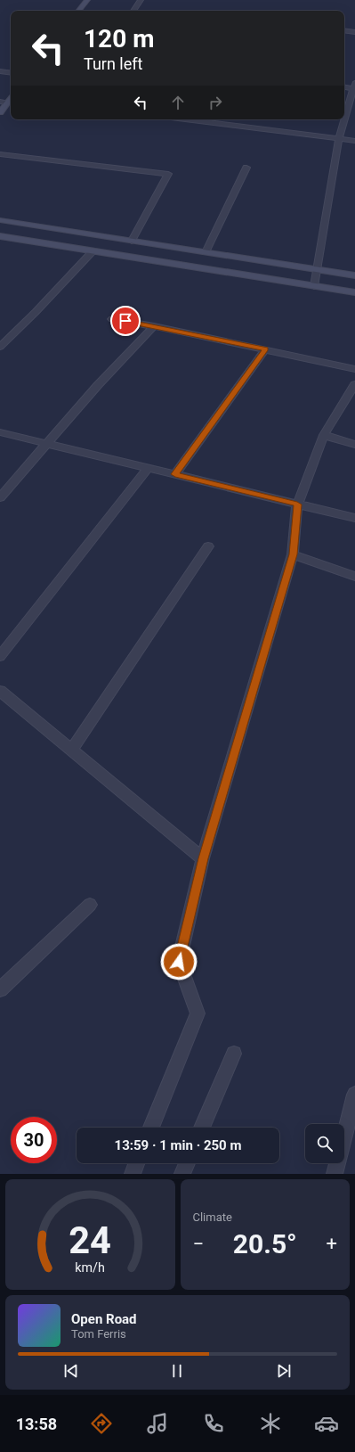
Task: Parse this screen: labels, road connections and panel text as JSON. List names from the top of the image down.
{
  "page": {
    "turn": ["120 m", "Turn left"],
    "limit": "30",
    "trip": "13:59 · 1 min · 250 m",
    "tile": "Climate",
    "heat": ["−", "20.5°", "+"],
    "song": ["Open Road", "Tom Ferris"],
    "tabs": "13:58",
    "gauge": ["24", "km/h"]
  }
}
